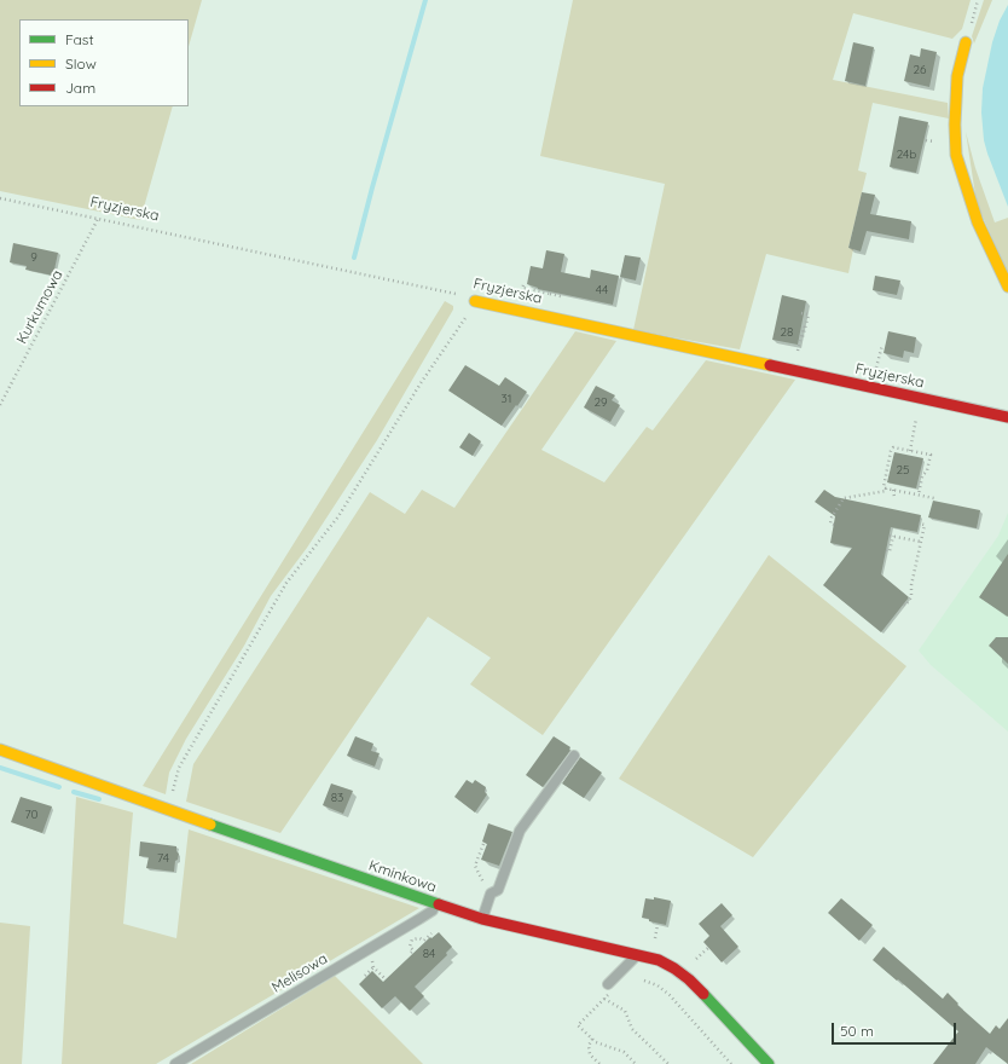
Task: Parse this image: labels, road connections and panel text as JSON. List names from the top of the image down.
{
  "streets": {
    "street": ["Fryzjerska", "Kminkowa"],
    "lane": ["Melisowa"],
    "path": ["Kurkumowa"]
  },
  "crossings": [
    ["Fryzjerska", "Kurkumowa"],
    ["Kminkowa", "Melisowa"]
  ],
  "house_numbers": [
    "26",
    "24b",
    "9",
    "44",
    "28",
    "31",
    "29",
    "25",
    "83",
    "70",
    "74",
    "84"
  ],
  "legend": ["Fast", "Slow", "Jam"],
  "scale_bar": "50 m"
}
